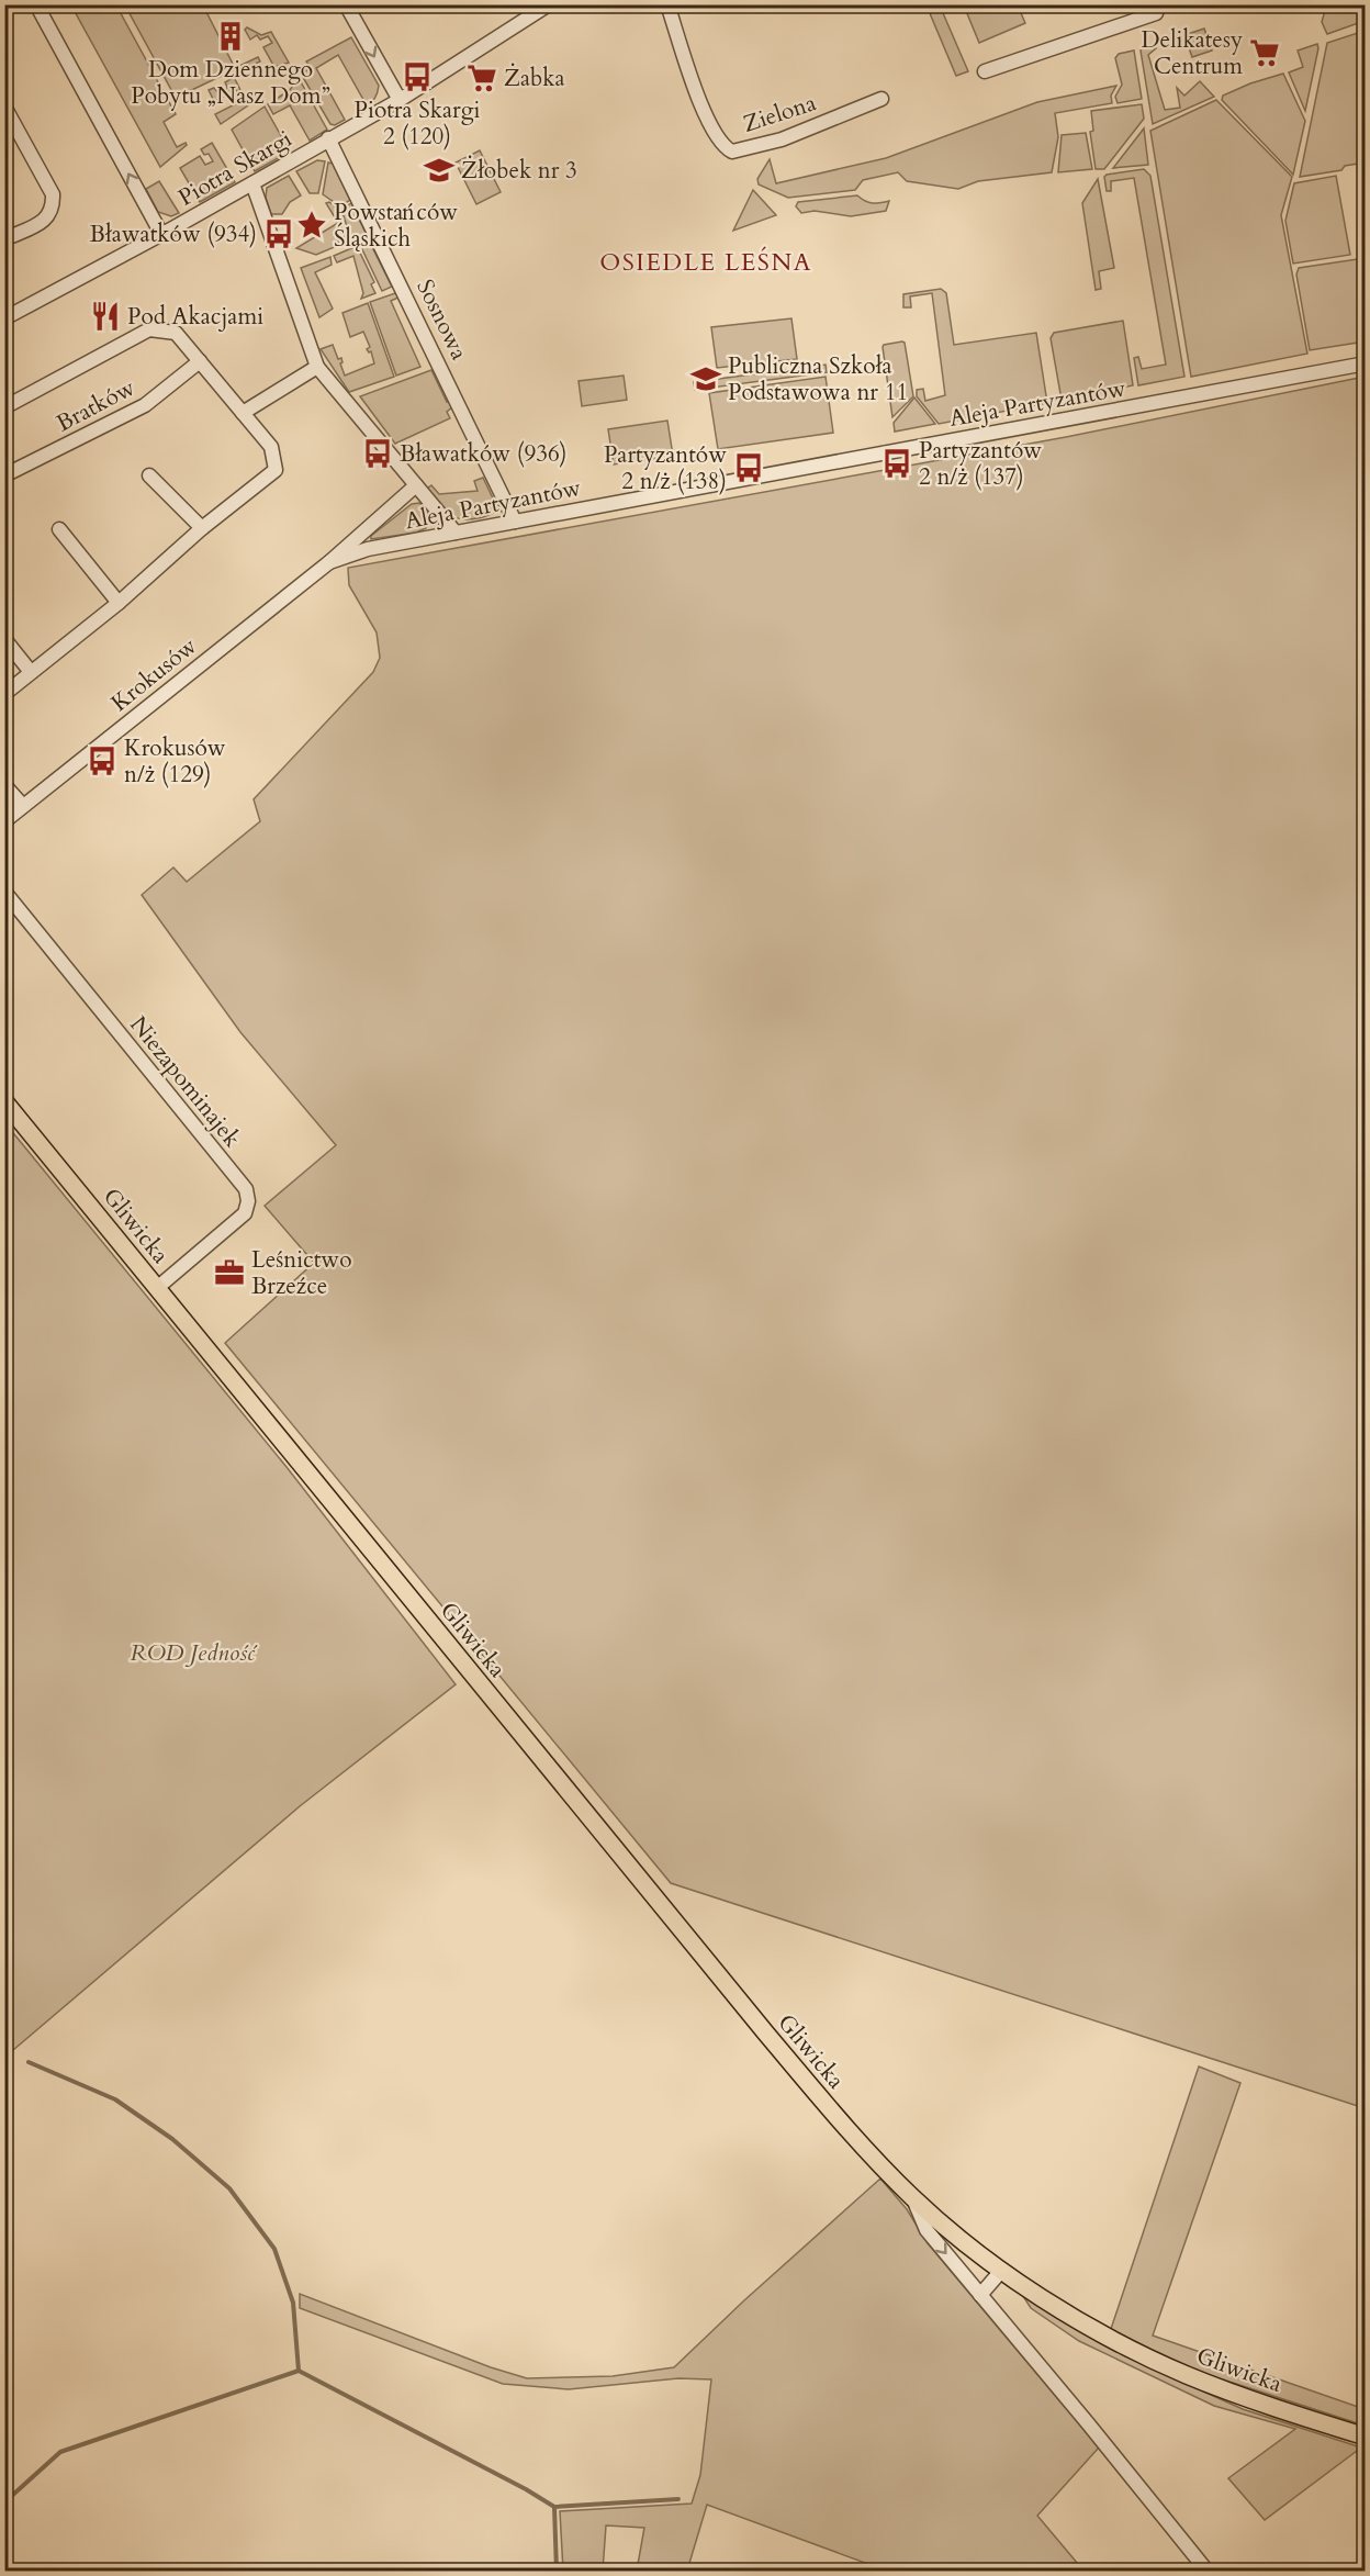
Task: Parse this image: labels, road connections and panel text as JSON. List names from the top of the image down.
{
  "streets": {
    "main road": ["Gliwicka"],
    "street": [
      "Zielona",
      "Piotra Skargi",
      "Sosnowa",
      "Aleja Partyzantów",
      "Bratków",
      "Krokusów",
      "Niezapominajek"
    ]
  },
  "crossings": [
    ["Piotra Skargi", "Sosnowa"],
    ["Sosnowa", "Aleja Partyzantów"],
    ["Aleja Partyzantów", "Krokusów"],
    ["Niezapominajek", "Gliwicka"]
  ],
  "districts": ["OSIEDLE LEŚNA"],
  "parks": ["ROD Jedność"],
  "places": {
    "building": ["Dom Dziennego Pobytu „Nasz Dom”"],
    "supermarket": ["Delikatesy Centrum", "Żabka"],
    "bus stop": [
      "Piotra Skargi 2 (120)",
      "Bławatków (934)",
      "Bławatków (936)",
      "Partyzantów 2 n/ż (137)",
      "Partyzantów 2 n/ż (138)",
      "Krokusów n/ż (129)"
    ],
    "school or university": ["Żłobek nr 3", "Publiczna Szkoła Podstawowa nr 11"],
    "place": ["Powstańców Śląskich"],
    "restaurant": ["Pod Akacjami"],
    "office": ["Leśnictwo Brzeźce"]
  }
}
